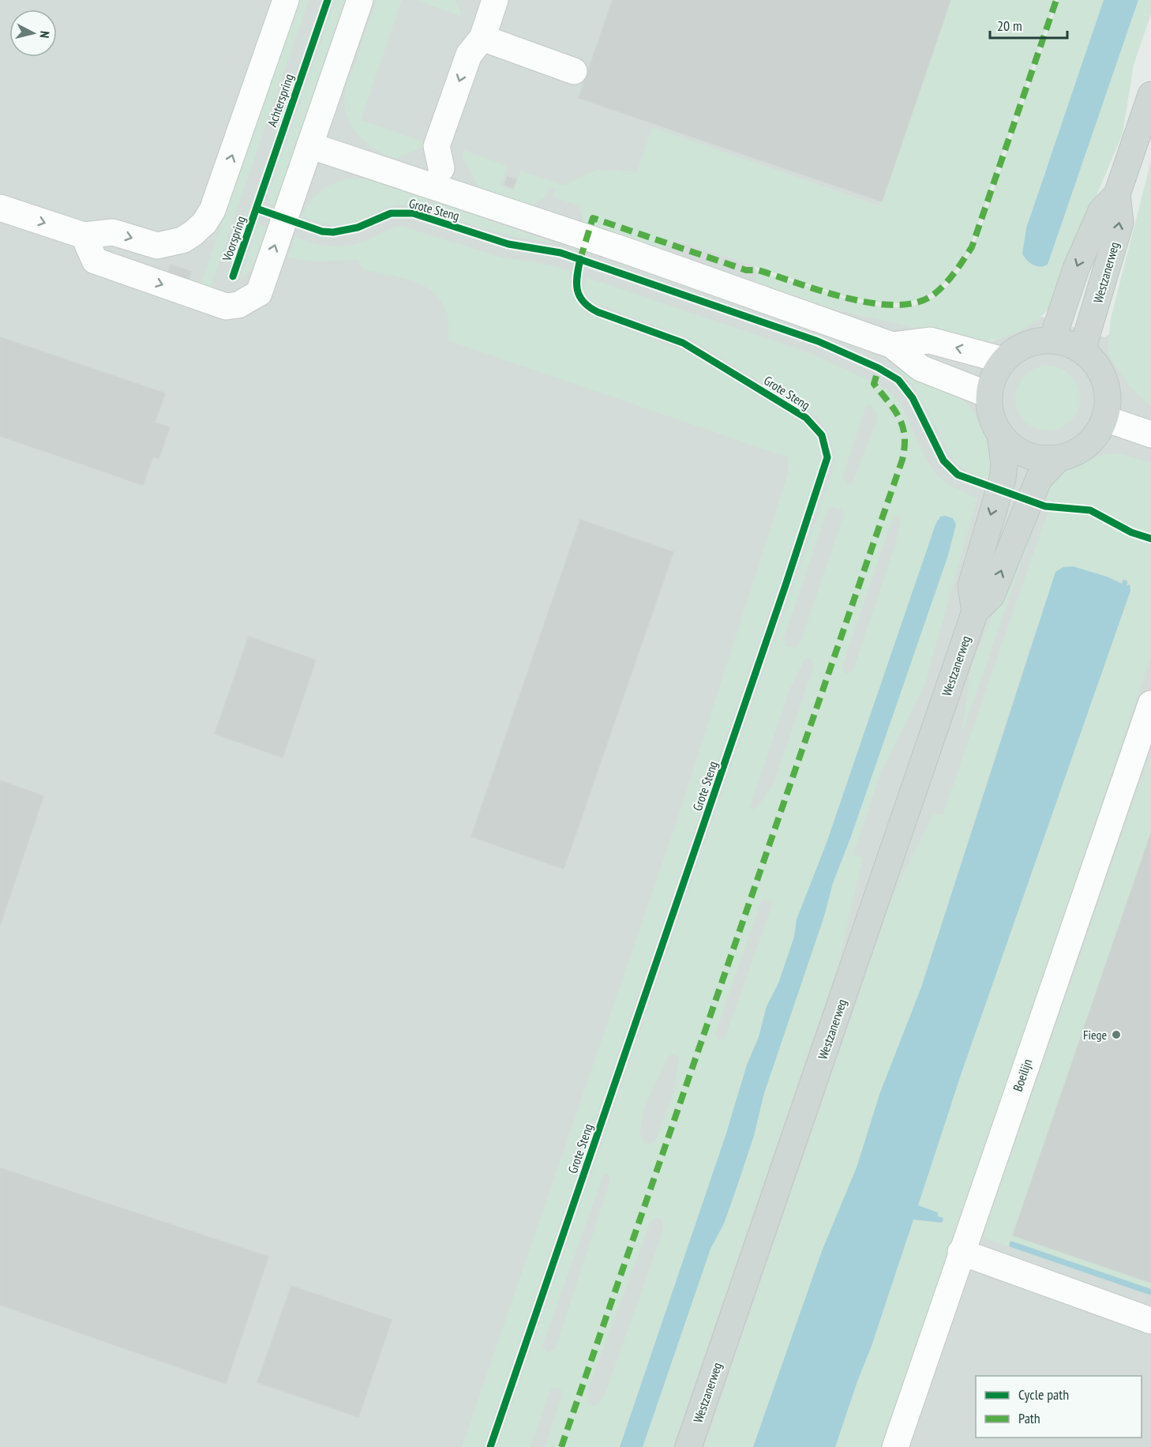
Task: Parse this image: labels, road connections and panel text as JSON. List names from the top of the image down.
{
  "streets": {
    "main road": ["Westzanerweg"],
    "street": ["Grote Steng", "Boeilijn"],
    "cycle path": ["Achterspring"]
  },
  "crossings": [
    ["Grote Steng", "Westzanerweg"]
  ],
  "places": ["Fiege"],
  "legend": ["Cycle path", "Path"],
  "scale_bar": "20 m",
  "north": "right"
}
